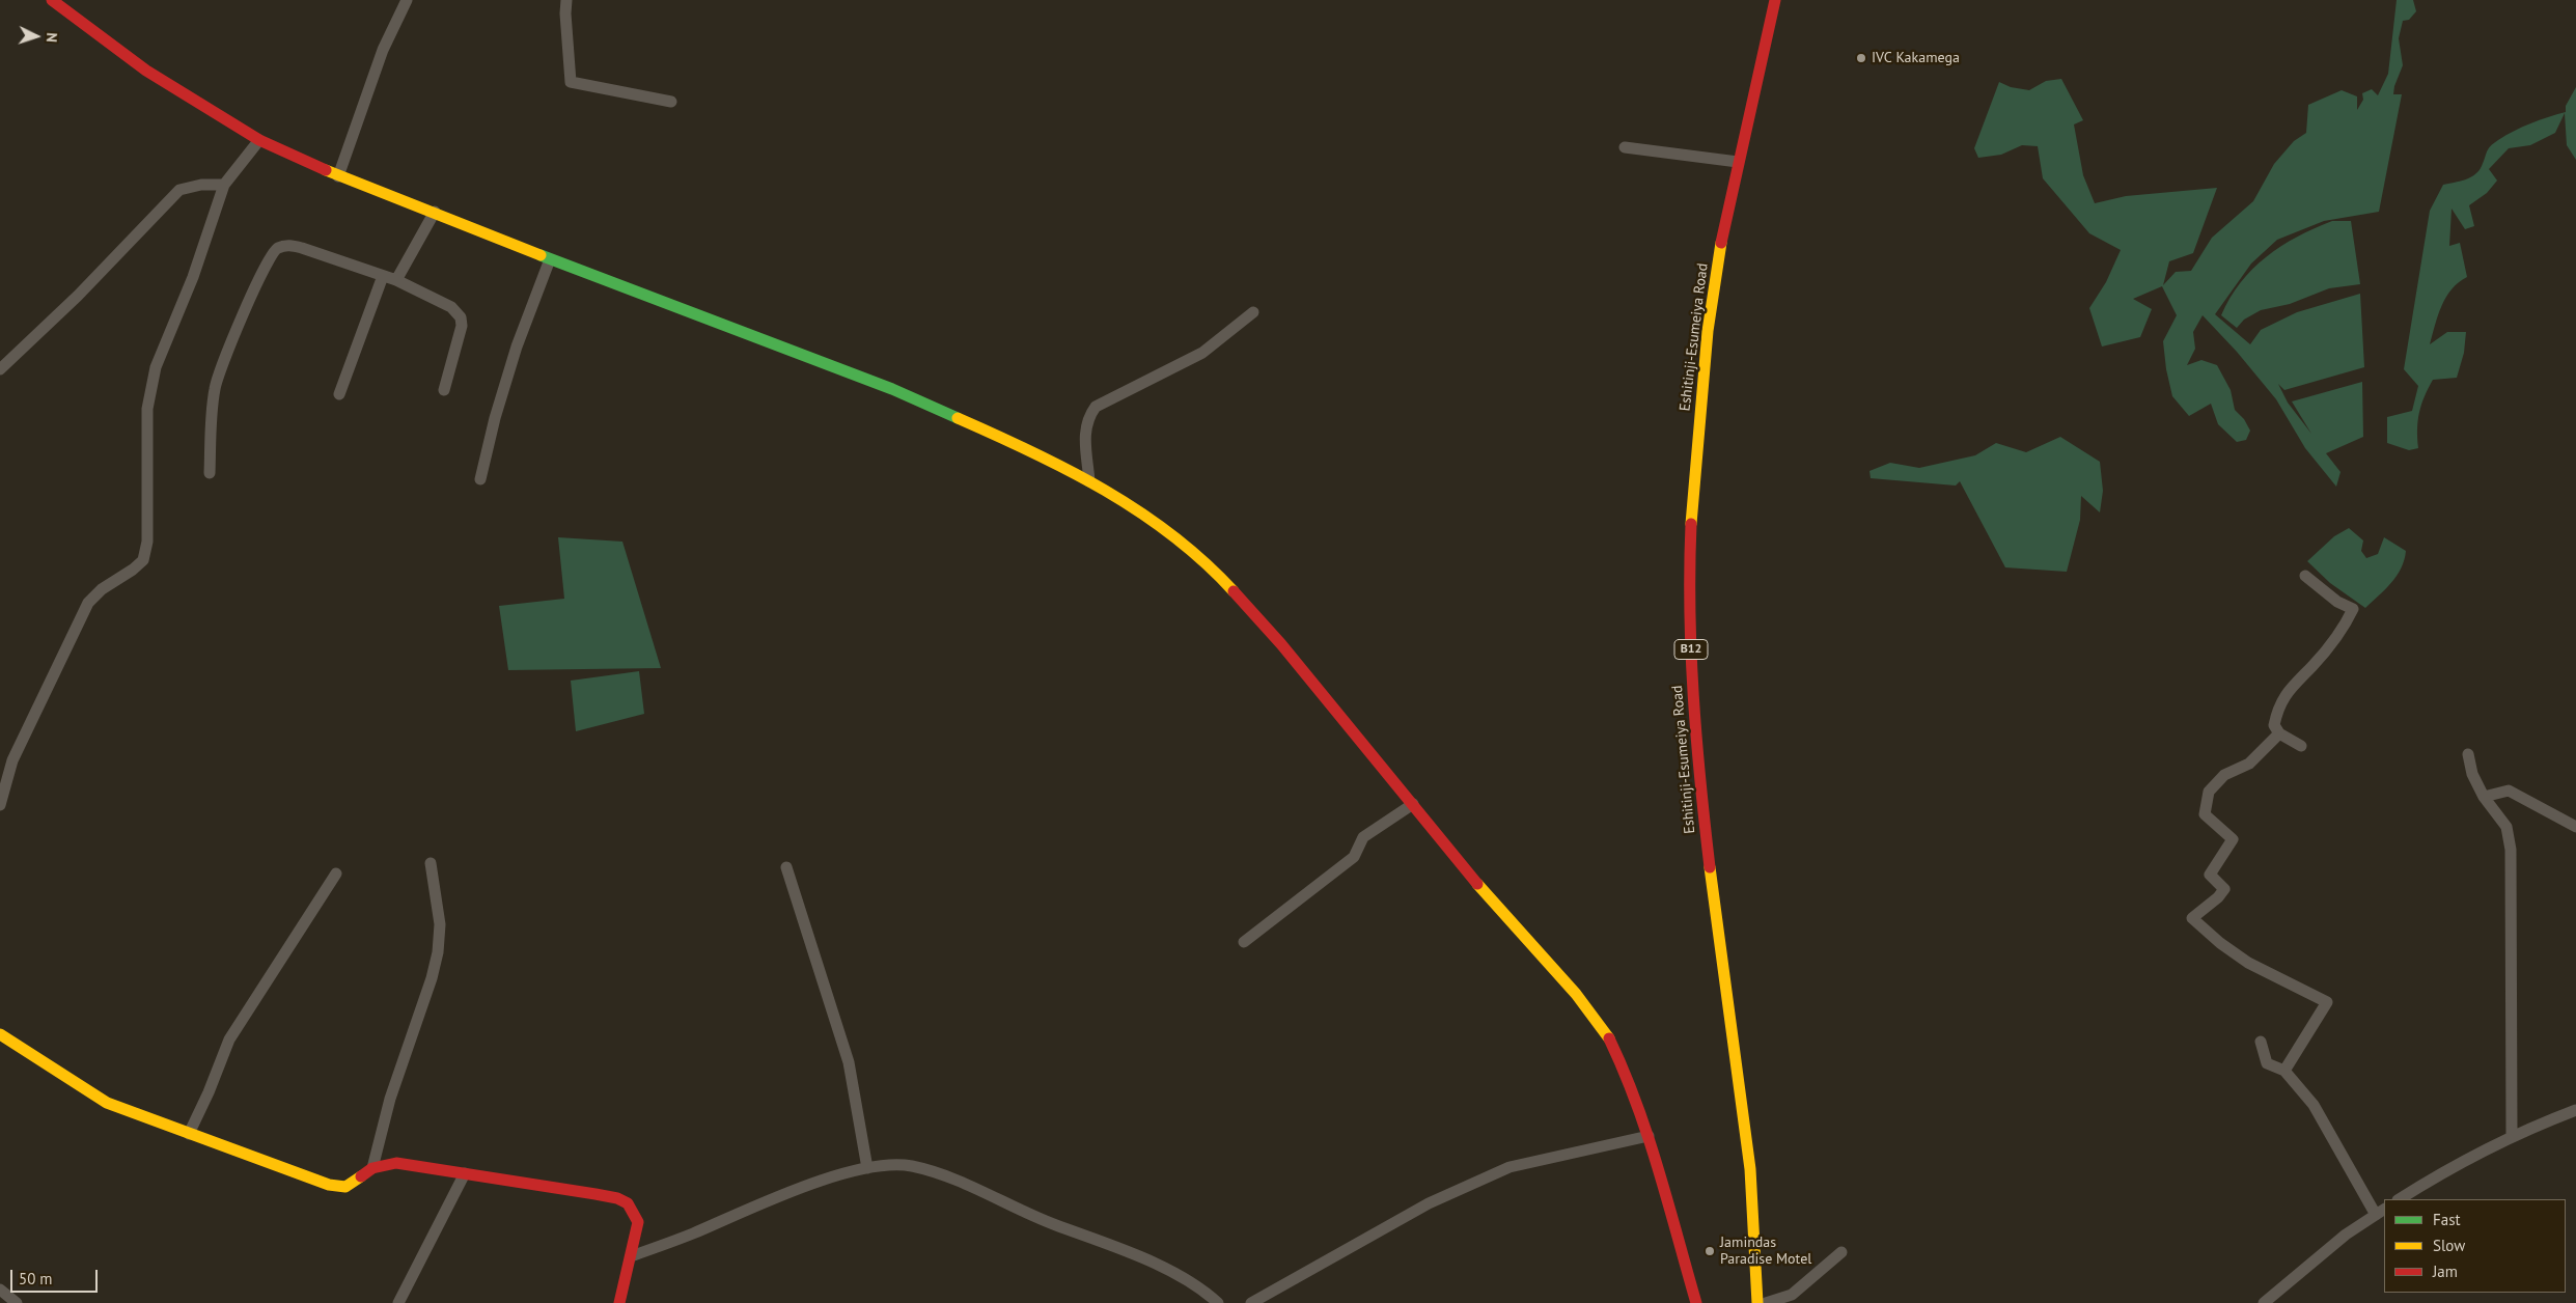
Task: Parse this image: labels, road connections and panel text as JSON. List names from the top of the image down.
{
  "streets": {
    "main road": ["Eshitinji-Esumeiya Road", "B12"]
  },
  "places": ["IVC Kakamega", "Jamindas Paradise Motel"],
  "legend": ["Fast", "Slow", "Jam"],
  "scale_bar": "50 m",
  "north": "right"
}
